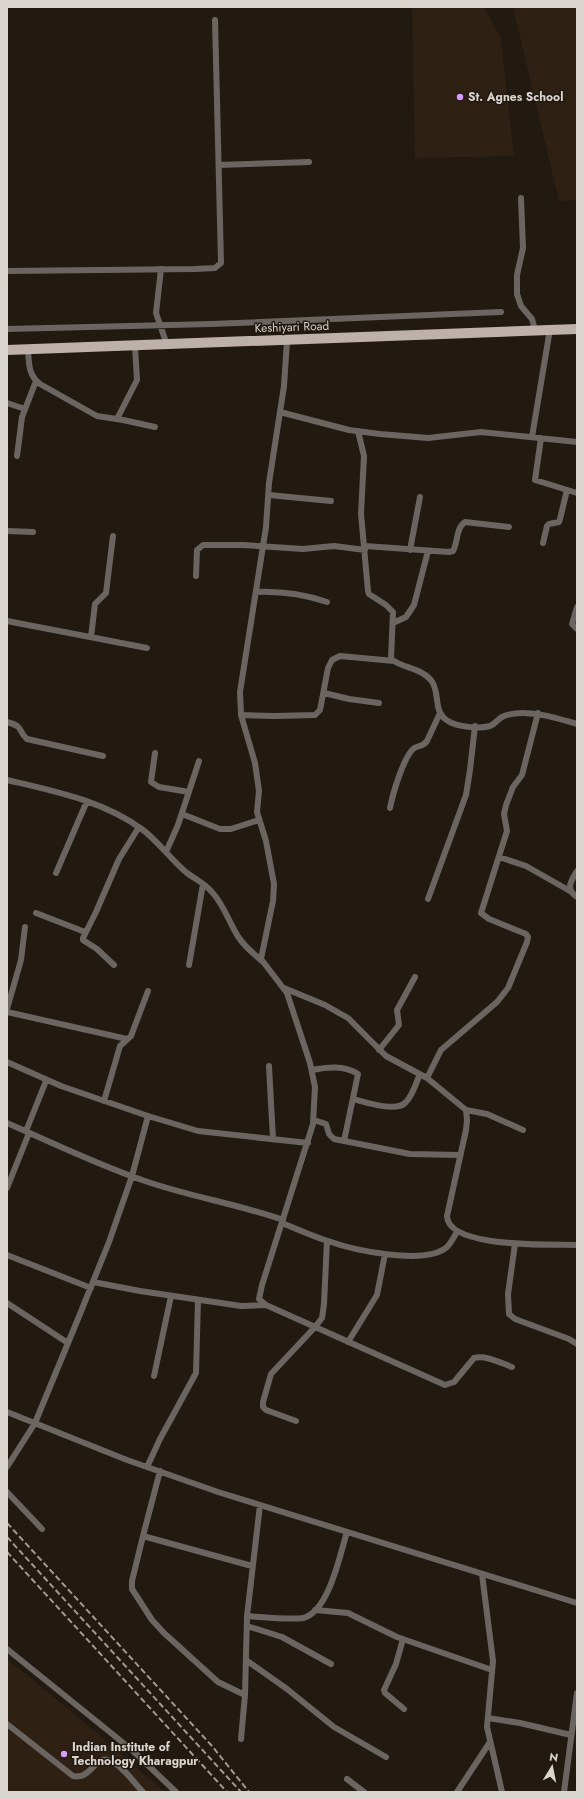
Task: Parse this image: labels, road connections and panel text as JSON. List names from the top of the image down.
{
  "streets": {
    "main road": ["Keshiyari Road"]
  },
  "places": ["St. Agnes School", "Indian Institute of Technology Kharagpur"],
  "north": "top"
}
